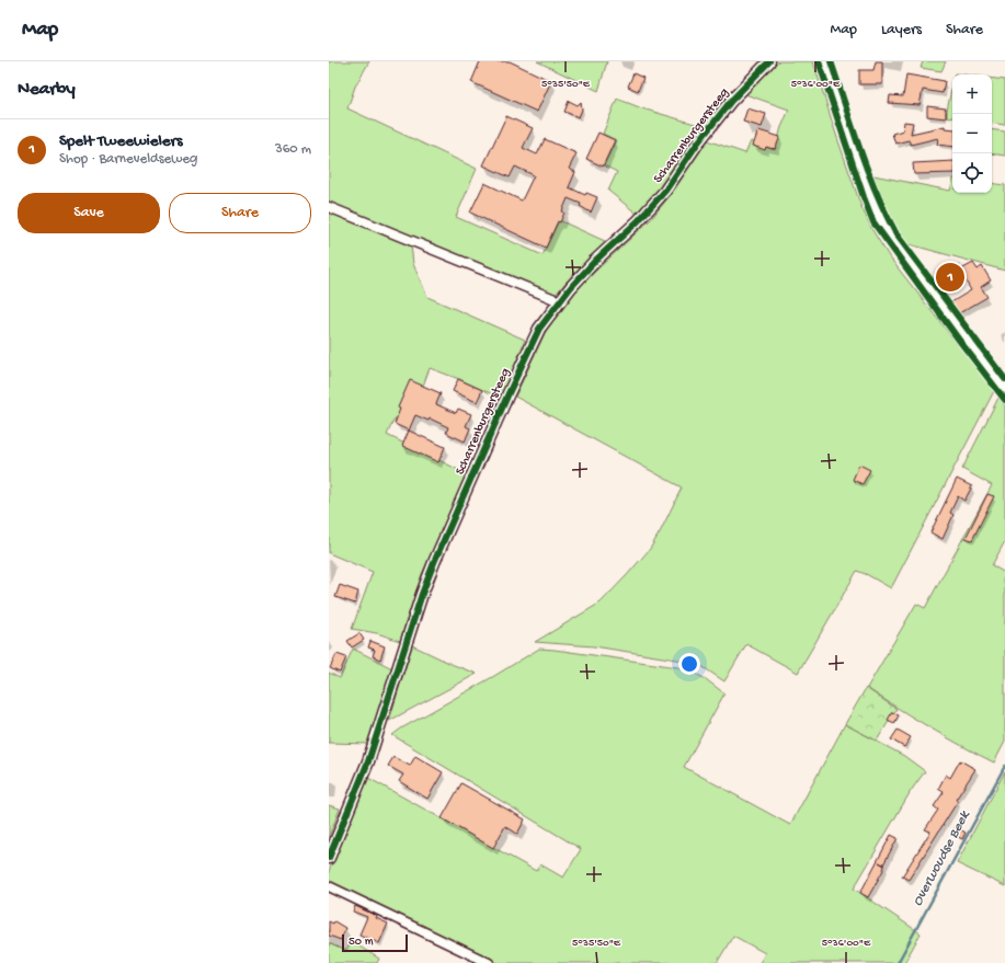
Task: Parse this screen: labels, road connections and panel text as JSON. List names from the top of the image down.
{
  "streets": {
    "street": ["Scharrenburgersteeg"]
  },
  "water": ["Overwoudse Beek"],
  "scale_bar": "50 m",
  "page": {
    "header": "Map",
    "nav": ["Map", "Layers", "Share"],
    "heading": "Nearby",
    "map_buttons": ["+", "−"],
    "list": [
      {
        "mark": "1",
        "name": "Spelt Tweewielers",
        "note": "Shop · Barneveldseweg",
        "value": "360 m"
      }
    ],
    "buttons": ["Save", "Share"],
    "pins": "1",
    "scale": "50 m"
  },
  "coordinates": ["5°35'50\"E", "5°36'00\"E"]
}
